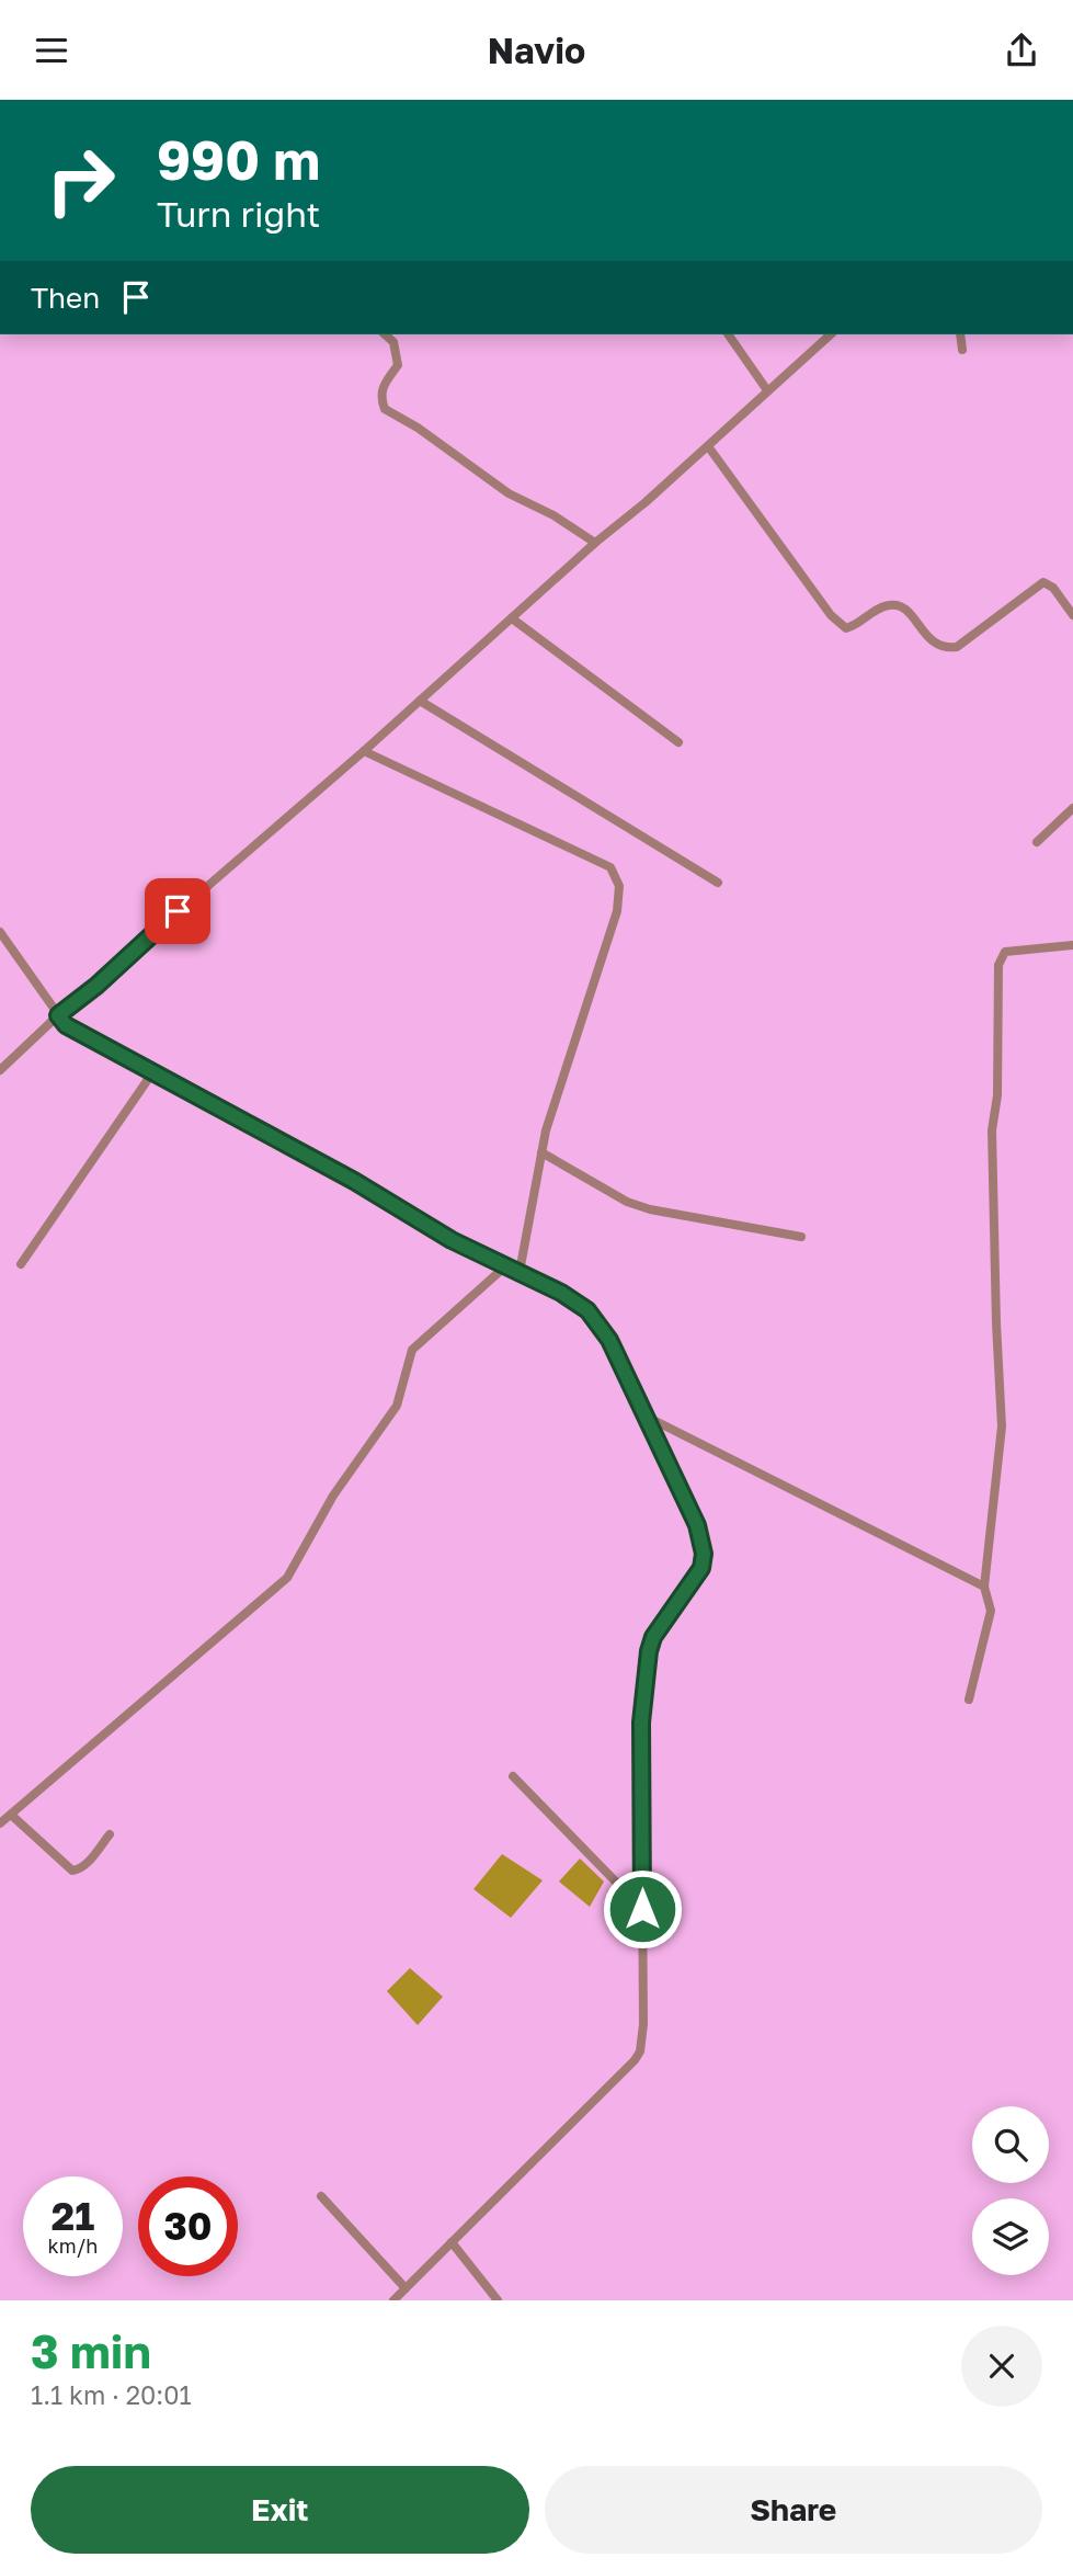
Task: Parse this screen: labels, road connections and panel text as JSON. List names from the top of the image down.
{
  "page": {
    "header": "Navio",
    "turn": ["990 m", "Turn right"],
    "then": "Then",
    "speed": "21 km/h",
    "limit": "30",
    "heading": ["3 min", "1.1 km · 20:01"],
    "buttons": ["Exit", "Share"]
  }
}
